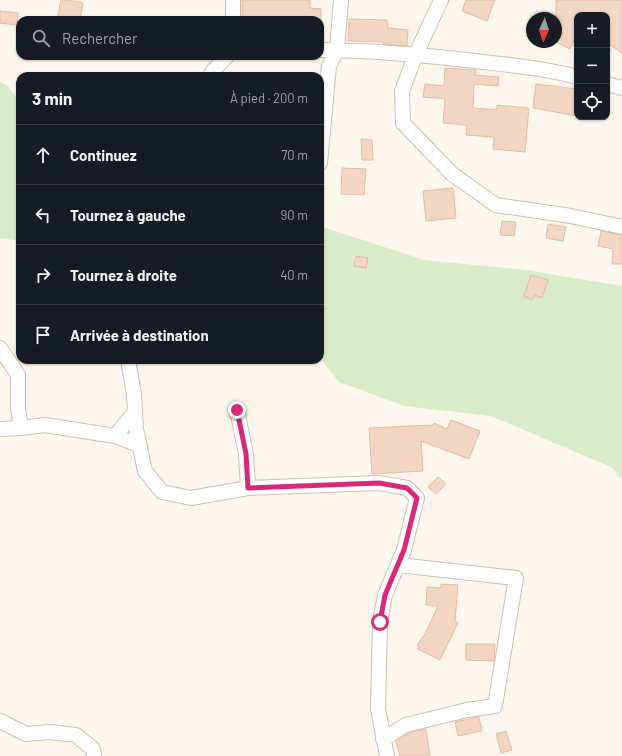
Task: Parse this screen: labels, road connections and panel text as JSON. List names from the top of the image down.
{
  "north": "bottom",
  "page": {
    "map_buttons": ["+", "−"],
    "search": "Rechercher",
    "heading": ["3 min", "À pied · 200 m"],
    "list": [
      ["Continuez", "70 m"],
      ["Tournez à gauche", "90 m"],
      ["Tournez à droite", "40 m"],
      "Arrivée à destination"
    ]
  }
}
